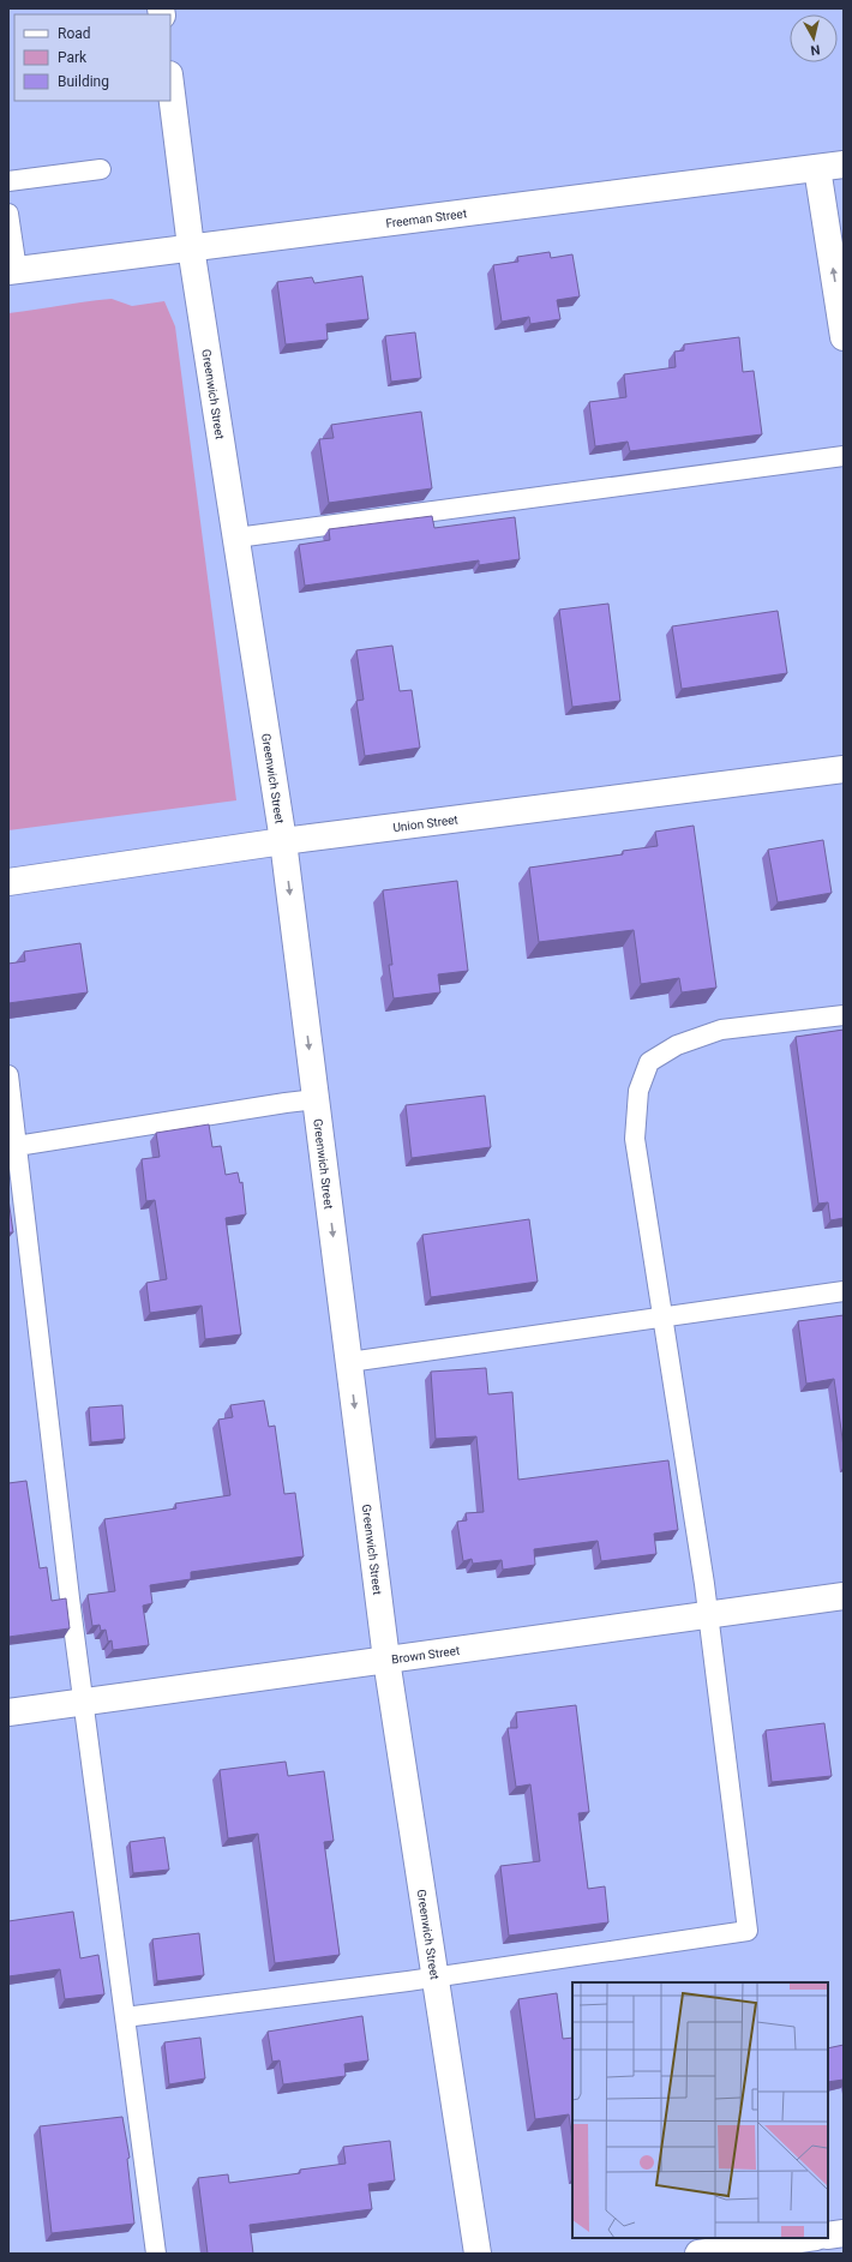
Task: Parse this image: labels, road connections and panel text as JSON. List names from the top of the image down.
{
  "streets": {
    "street": [
      "Freeman Street",
      "Greenwich Street",
      "Union Street",
      "Brown Street"
    ]
  },
  "crossings": [
    ["Freeman Street", "Greenwich Street"],
    ["Greenwich Street", "Union Street"],
    ["Greenwich Street", "Brown Street"]
  ],
  "one_way": ["Greenwich Street"],
  "legend": ["Road", "Park", "Building"],
  "north": "bottom"
}
